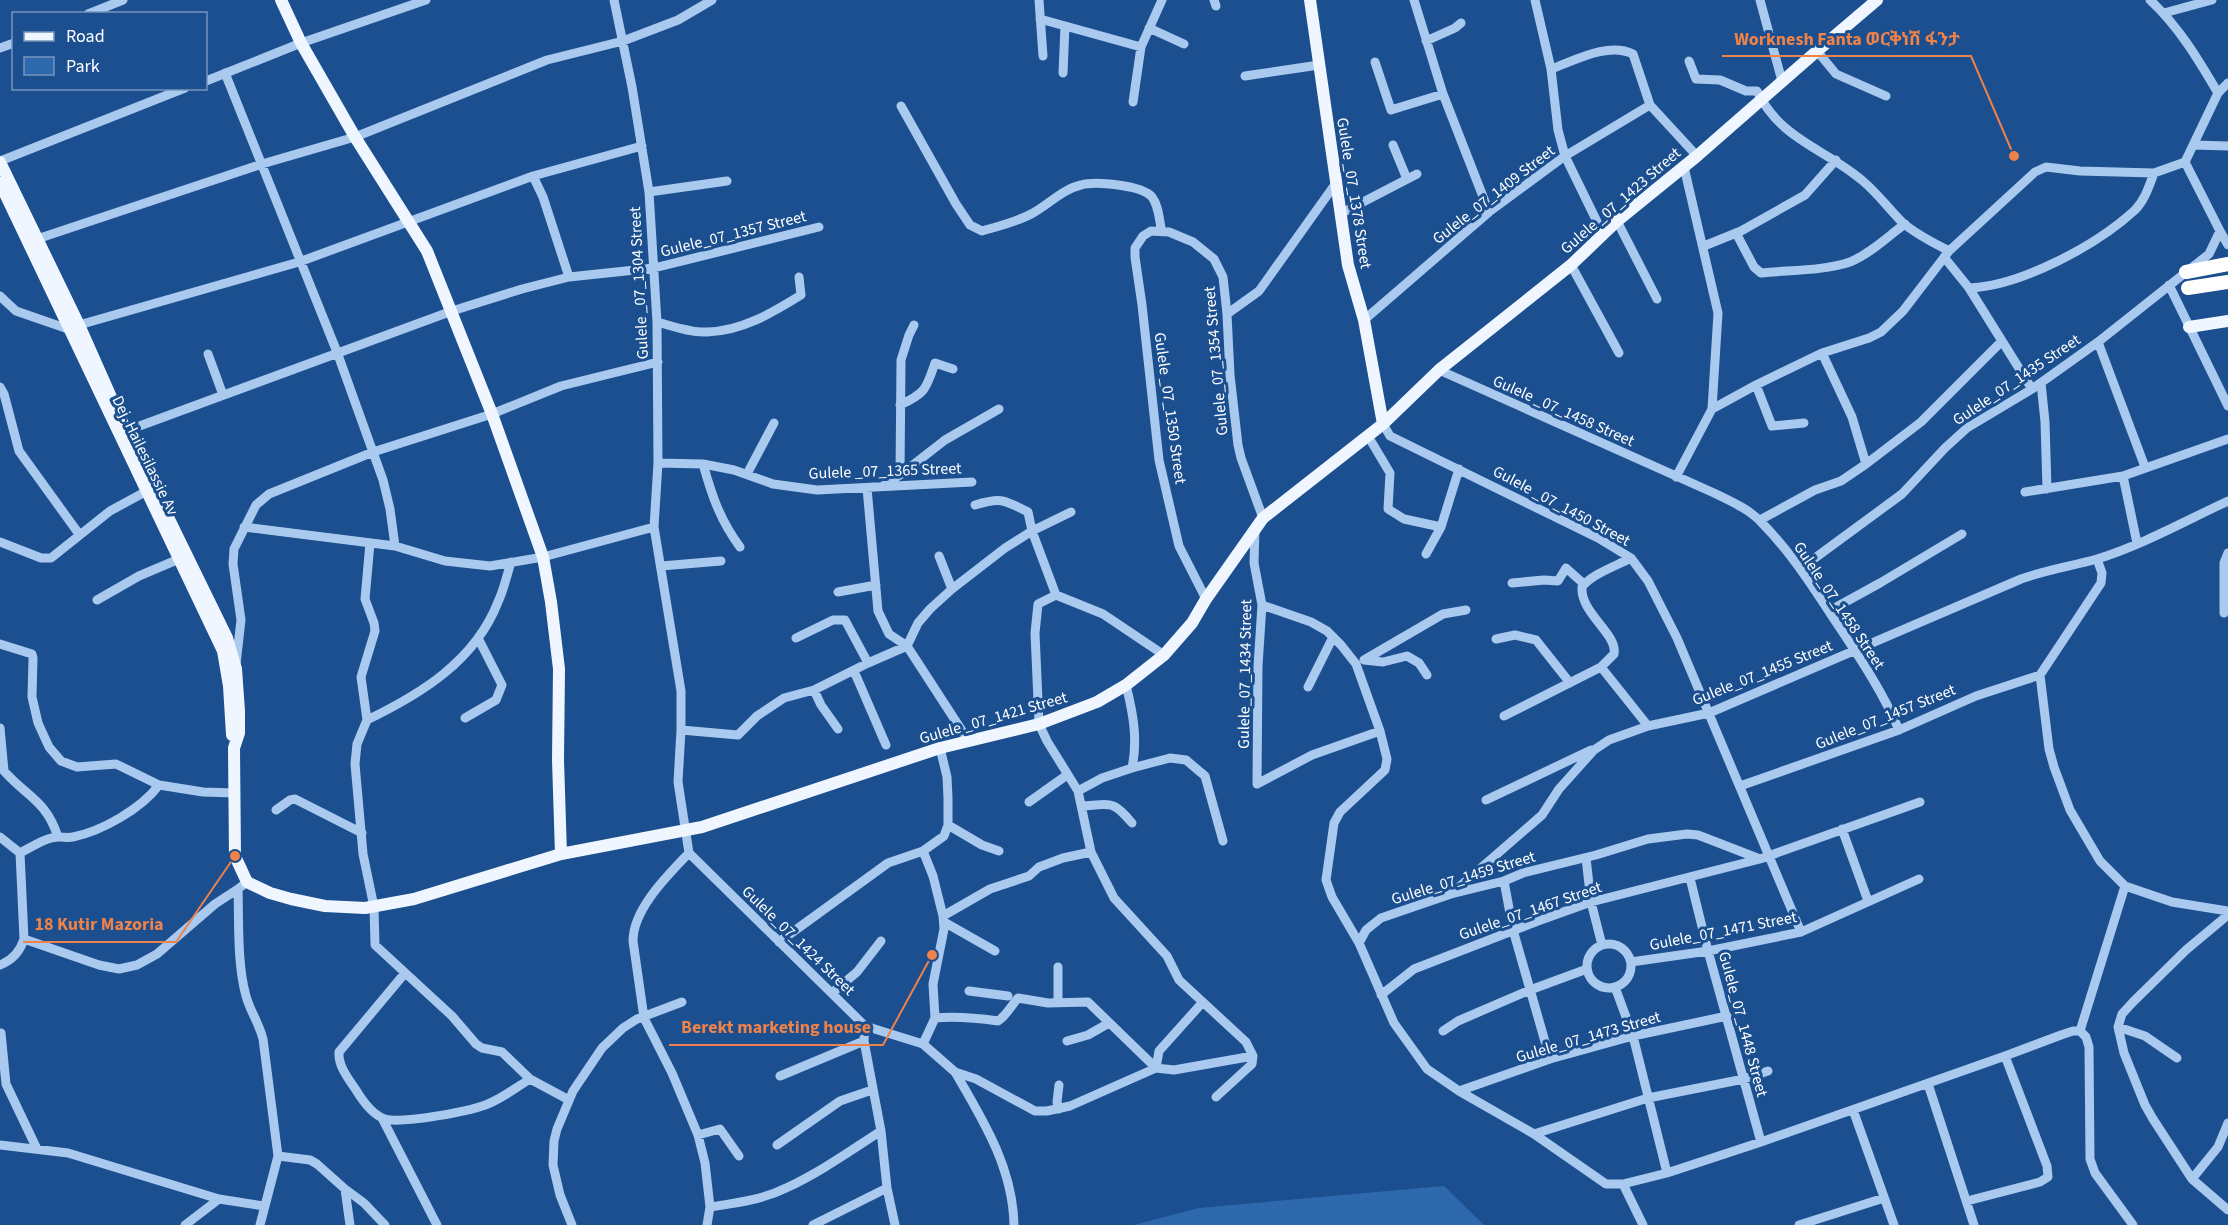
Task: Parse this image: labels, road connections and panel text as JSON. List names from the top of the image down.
{
  "streets": {
    "main road": [
      "Gulele _07_1378 Street",
      "Gulele _07_1423 Street",
      "Dej. Hailesilassie Av",
      "Gulele _07_1421 Street"
    ],
    "street": [
      "Gulele_07_1409 Street",
      "Gulele_07_1357 Street",
      "Gulele _07_1304 Street",
      "Gulele_07_1354 Street",
      "Gulele_07_1435 Street",
      "Gulele _07_1350 Street",
      "Gulele _07_1458 Street",
      "Gulele _07_1365 Street",
      "Gulele _07_1450 Street",
      "Gulele_07_1458 Street",
      "Gulele_07_1455 Street",
      "Gulele_07_1434 Street",
      "Gulele_07_1457 Street",
      "Gulele_07_1459 Street",
      "Gulele_07_1467 Street",
      "Gulele_07_1471 Street",
      "Gulele_07_1424 Street",
      "Gulele_07_1448 Street",
      "Gulele_07_1473 Street"
    ]
  },
  "crossings": [
    ["Gulele _07_1378 Street", "Gulele_07_1409 Street"],
    ["Gulele _07_1378 Street", "Gulele _07_1423 Street"],
    ["Gulele _07_1378 Street", "Gulele _07_1450 Street"],
    ["Gulele _07_1378 Street", "Gulele _07_1421 Street"],
    ["Gulele _07_1423 Street", "Gulele _07_1458 Street"],
    ["Gulele _07_1423 Street", "Gulele _07_1450 Street"],
    ["Gulele _07_1423 Street", "Gulele _07_1421 Street"],
    ["Gulele_07_1357 Street", "Gulele _07_1304 Street"],
    ["Gulele _07_1304 Street", "Gulele _07_1365 Street"],
    ["Gulele _07_1304 Street", "Gulele _07_1421 Street"],
    ["Gulele_07_1354 Street", "Gulele _07_1350 Street"],
    ["Gulele_07_1354 Street", "Gulele _07_1421 Street"],
    ["Gulele_07_1435 Street", "Gulele_07_1458 Street"],
    ["Gulele _07_1350 Street", "Gulele _07_1421 Street"],
    ["Gulele _07_1458 Street", "Gulele_07_1458 Street"],
    ["Gulele _07_1450 Street", "Gulele_07_1455 Street"],
    ["Gulele _07_1450 Street", "Gulele_07_1457 Street"],
    ["Gulele _07_1450 Street", "Gulele _07_1421 Street"],
    ["Gulele _07_1450 Street", "Gulele_07_1459 Street"],
    ["Gulele _07_1450 Street", "Gulele_07_1467 Street"],
    ["Gulele _07_1450 Street", "Gulele_07_1471 Street"],
    ["Gulele_07_1458 Street", "Gulele_07_1455 Street"],
    ["Gulele_07_1458 Street", "Gulele_07_1457 Street"],
    ["Gulele_07_1455 Street", "Gulele_07_1459 Street"],
    ["Gulele_07_1434 Street", "Gulele _07_1421 Street"],
    ["Gulele_07_1459 Street", "Gulele_07_1467 Street"],
    ["Gulele_07_1467 Street", "Gulele_07_1448 Street"],
    ["Gulele_07_1471 Street", "Gulele_07_1448 Street"],
    ["Gulele_07_1448 Street", "Gulele_07_1473 Street"]
  ],
  "places": ["Worknesh Fanta ወርቅነሽ ፋንታ", "18 Kutir Mazoria", "Berekt marketing house"],
  "legend": ["Road", "Park"]
}
